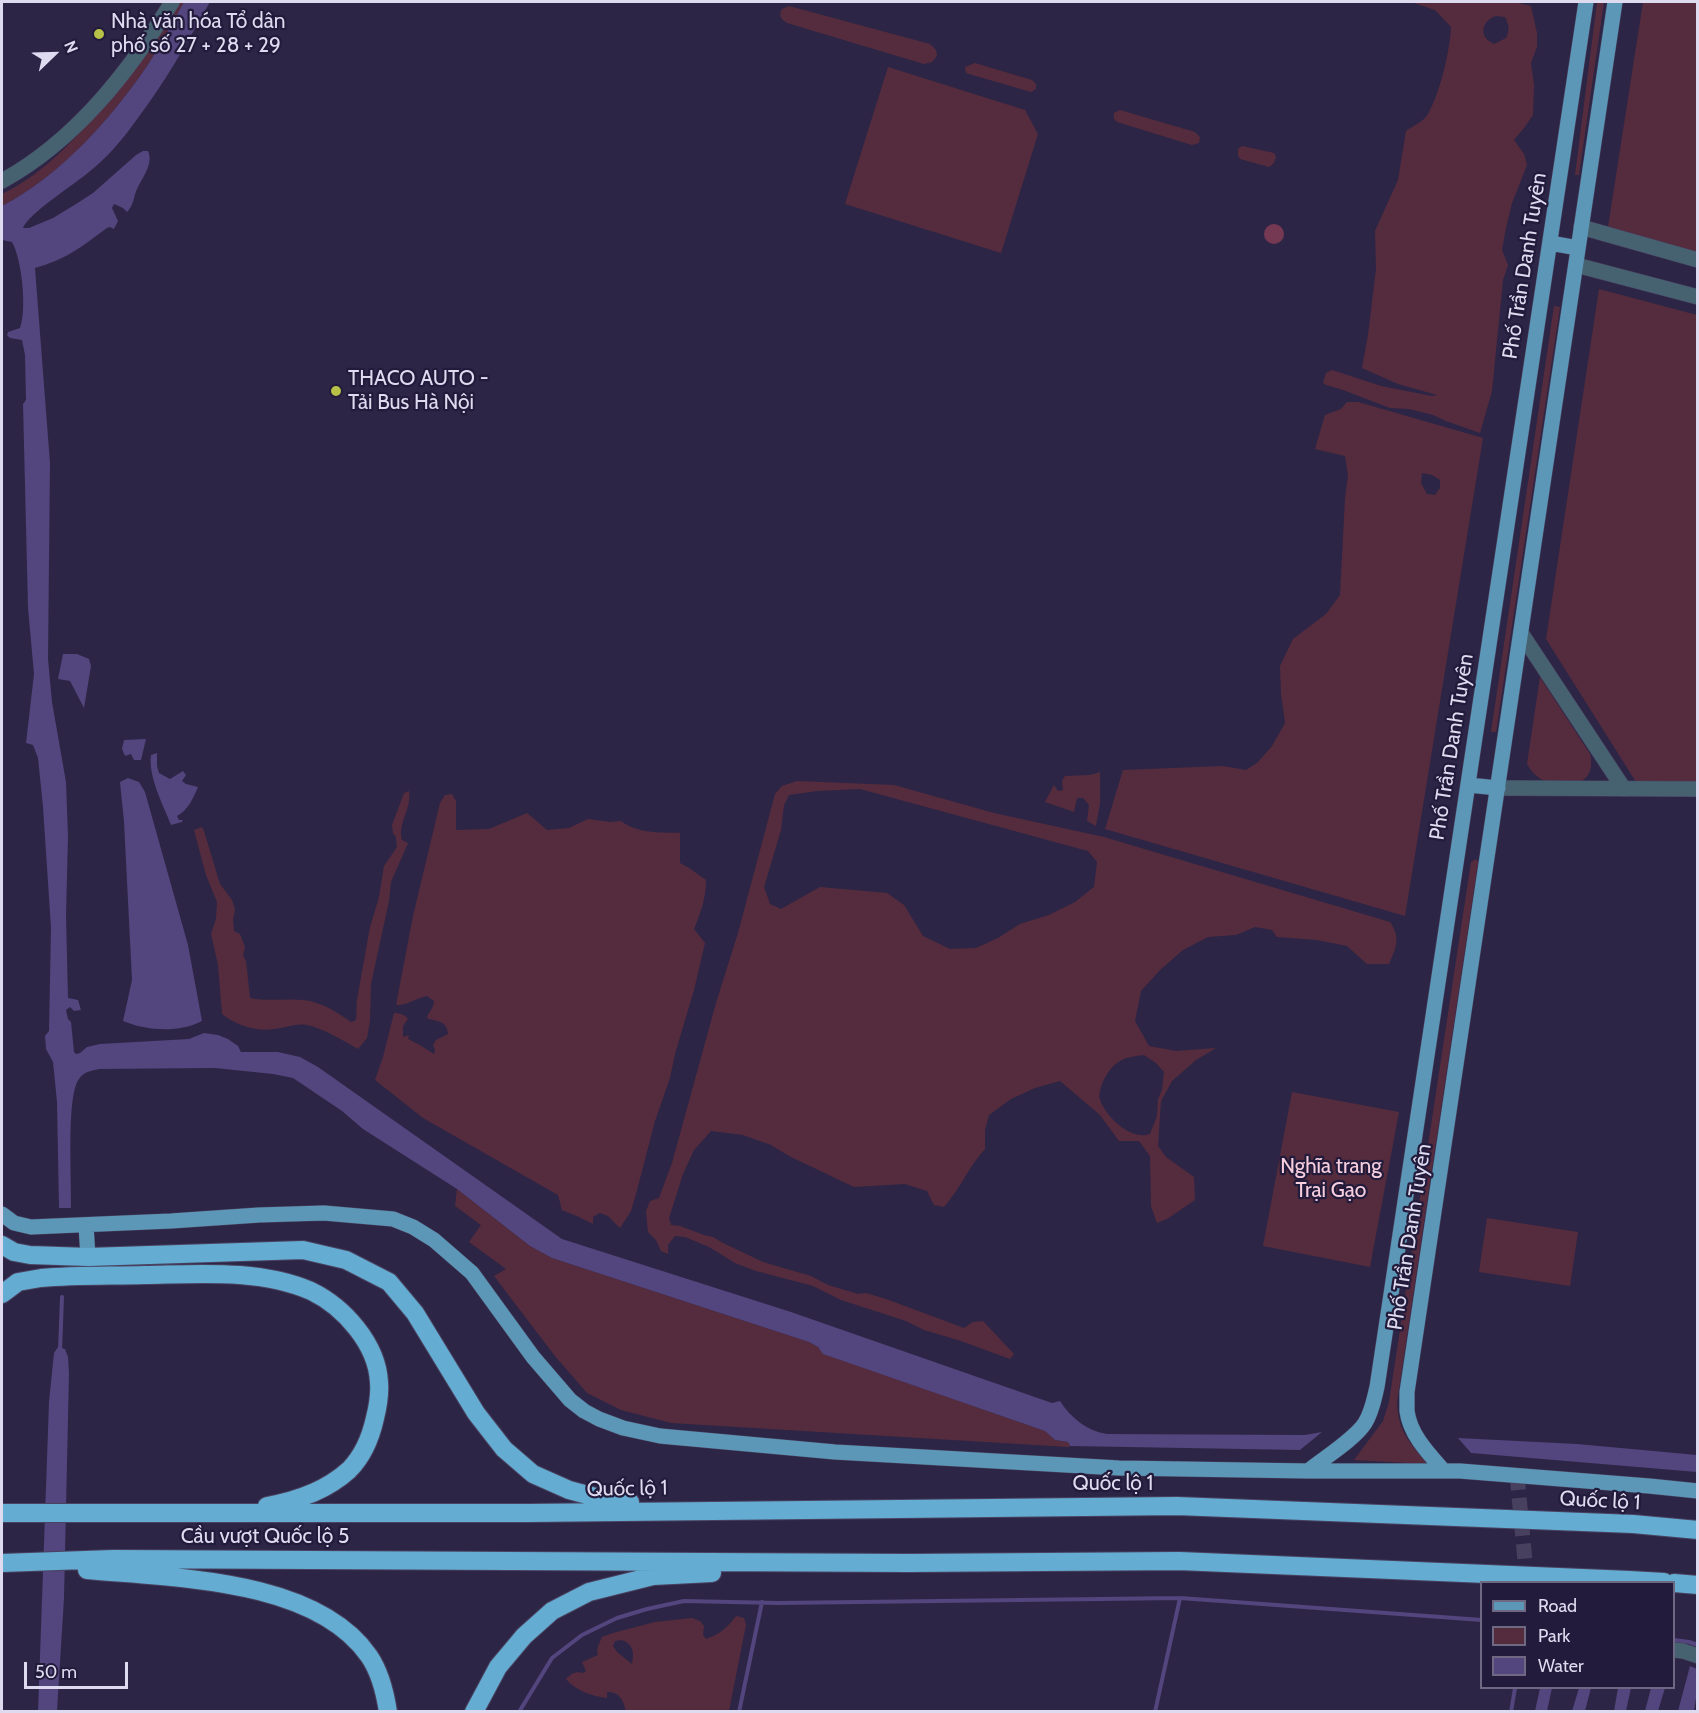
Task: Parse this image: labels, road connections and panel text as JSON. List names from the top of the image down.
{
  "streets": {
    "highway": ["Quốc lộ 1", "Cầu vượt Quốc lộ 5"],
    "main road": ["Phố Trần Danh Tuyên"]
  },
  "crossings": [
    ["Quốc lộ 1", "Cầu vượt Quốc lộ 5"]
  ],
  "parks": ["Nghĩa trang Trại Gạo"],
  "places": ["Nhà văn hóa Tổ dân phố số 27 + 28 + 29", "THACO AUTO - Tải Bus Hà Nội"],
  "legend": ["Road", "Park", "Water"],
  "scale_bar": "50 m",
  "north": "top right"
}
